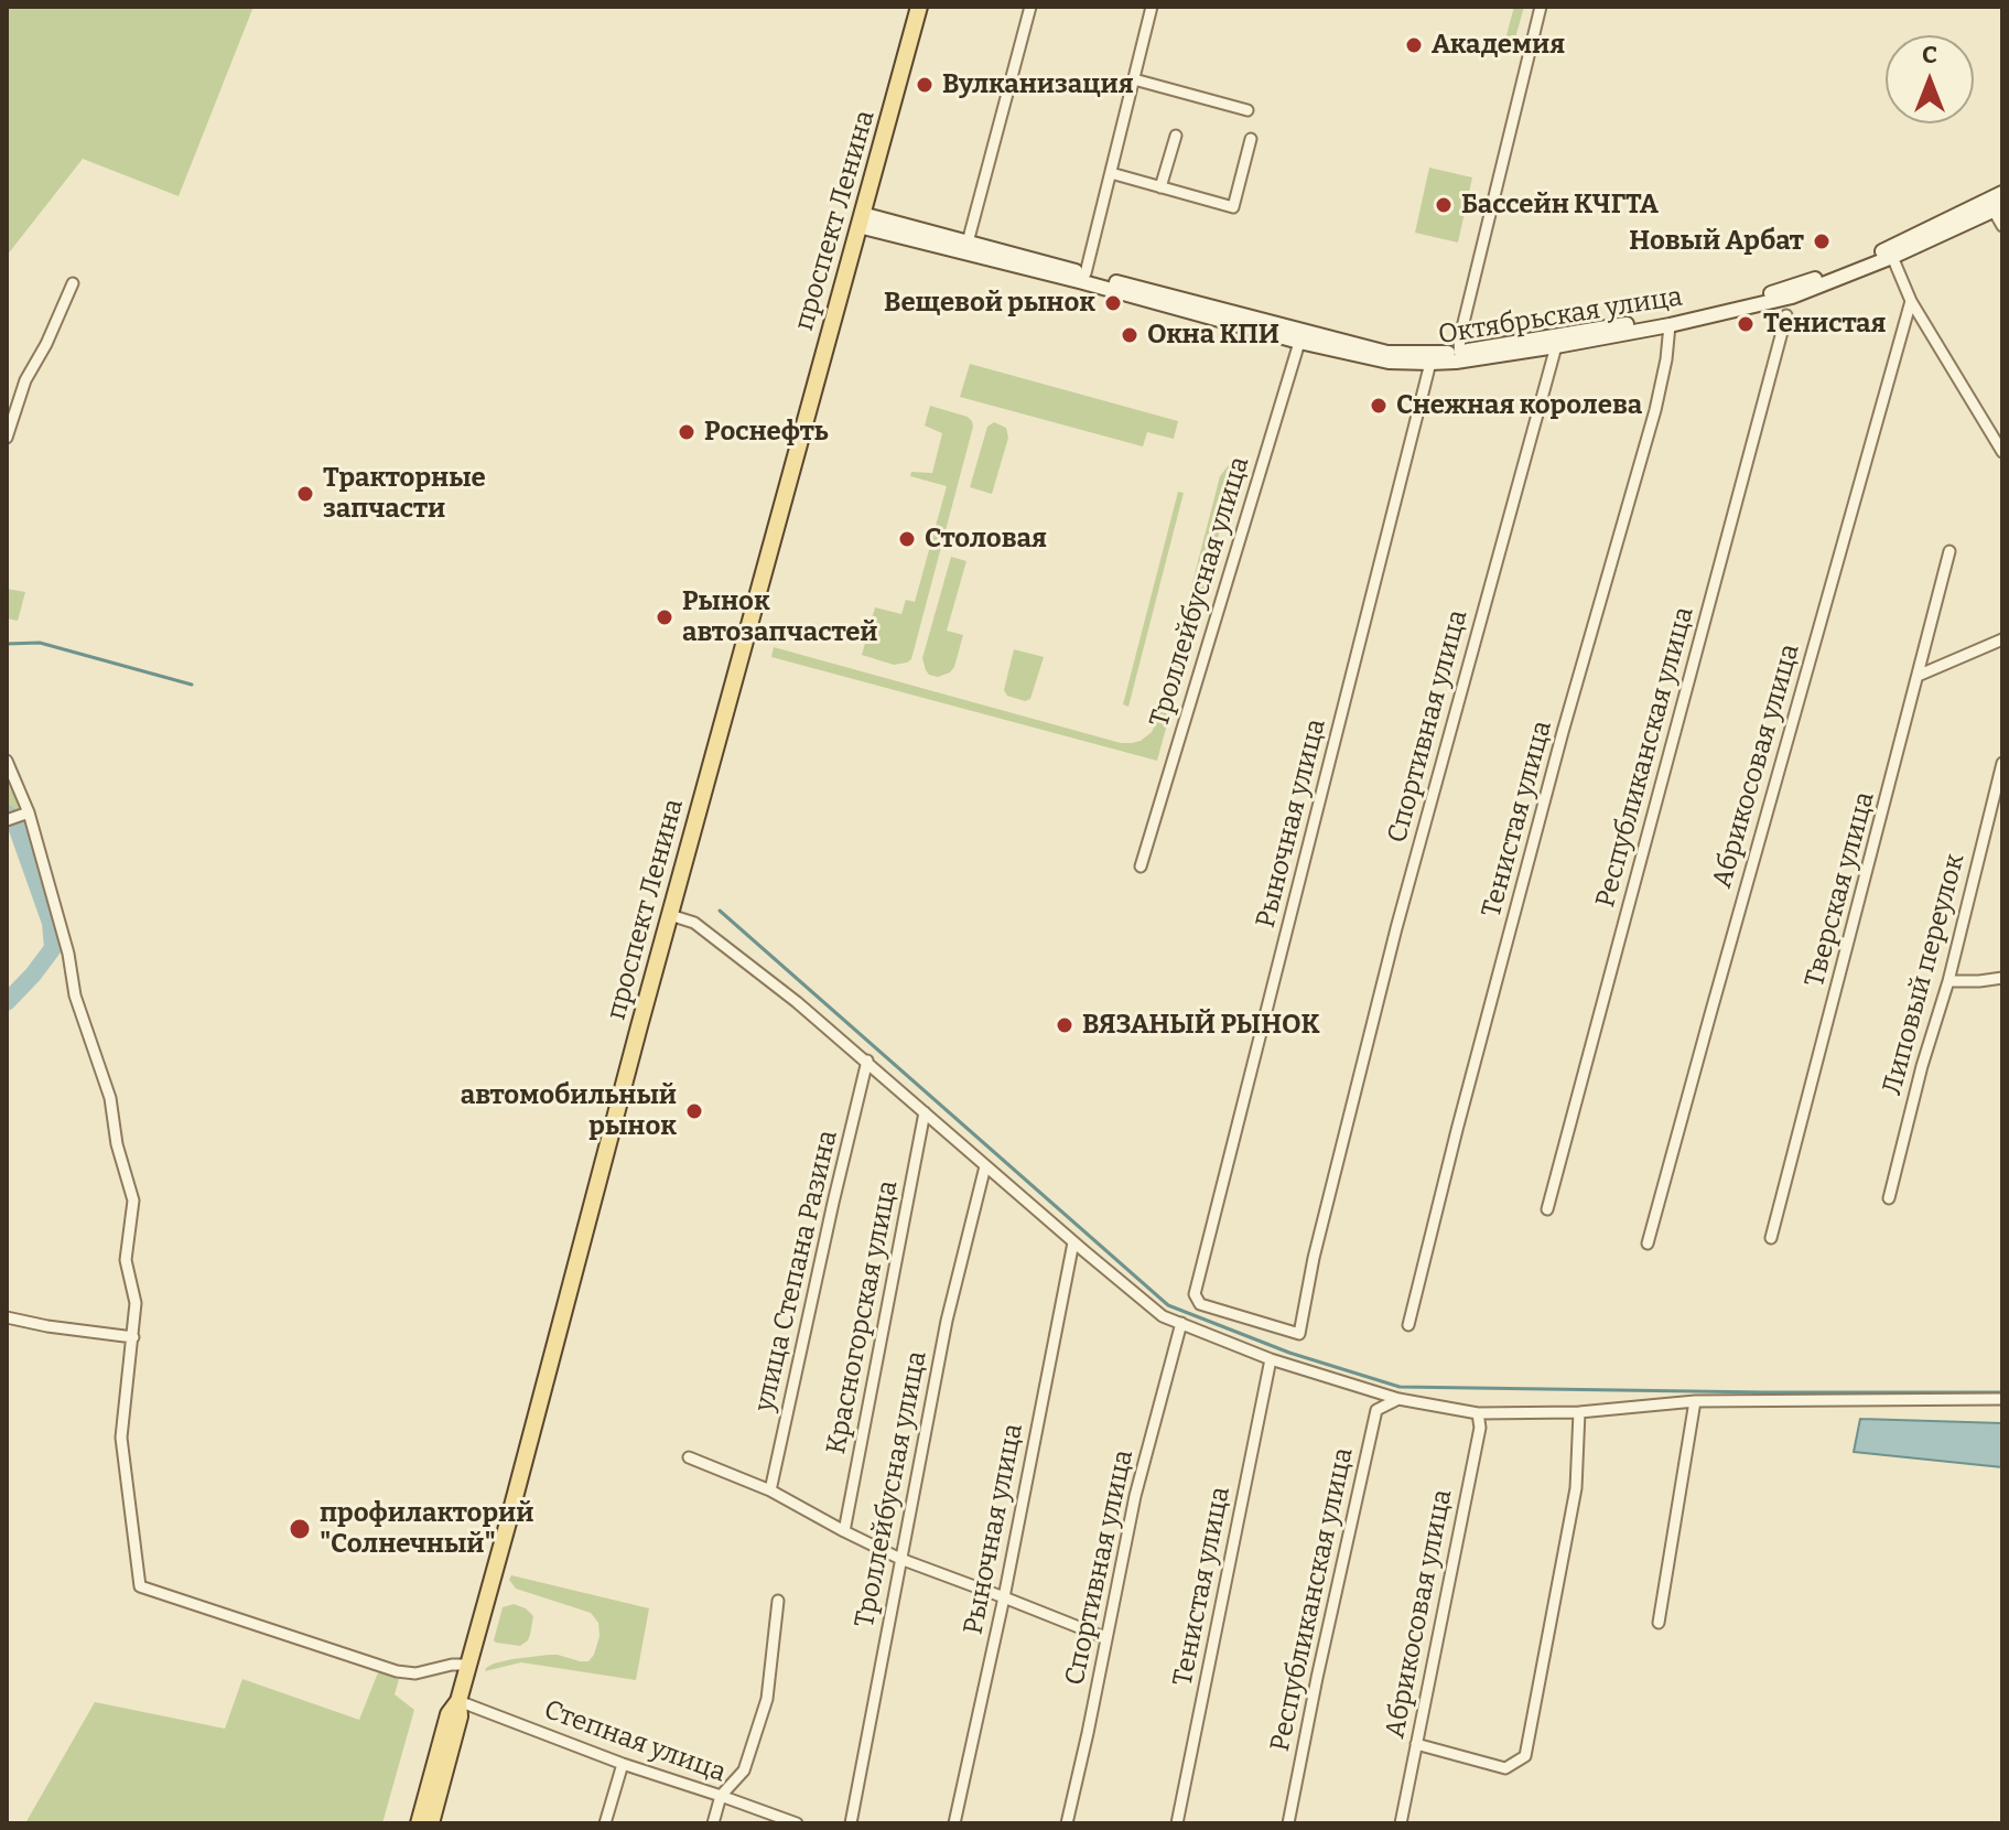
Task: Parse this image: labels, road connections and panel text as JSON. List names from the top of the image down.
{
  "streets": {
    "main road": ["проспект Ленина", "Октябрьская улица"],
    "street": [
      "Троллейбусная улица",
      "Спортивная улица",
      "Республиканская улица",
      "Абрикосовая улица",
      "Тенистая улица",
      "Рыночная улица",
      "Тверская улица",
      "Липовый переулок",
      "улица Степана Разина",
      "Красногорская улица",
      "Степная улица"
    ]
  },
  "crossings": [
    ["проспект Ленина", "Октябрьская улица"],
    ["проспект Ленина", "Степная улица"],
    ["Октябрьская улица", "Троллейбусная улица"],
    ["Октябрьская улица", "Спортивная улица"],
    ["Октябрьская улица", "Тенистая улица"],
    ["Октябрьская улица", "Рыночная улица"],
    ["Спортивная улица", "Рыночная улица"]
  ],
  "places": [
    "Академия",
    "Вулканизация",
    "Бассейн КЧГТА",
    "Новый Арбат",
    "Вещевой рынок",
    "Тенистая",
    "Окна КПИ",
    "Снежная королева",
    "Роснефть",
    "Тракторные запчасти",
    "Столовая",
    "Рынок автозапчастей",
    "ВЯЗАНЫЙ РЫНОК",
    "автомобильный рынок",
    "профилакторий \"Солнечный\""
  ],
  "north": "top"
}
